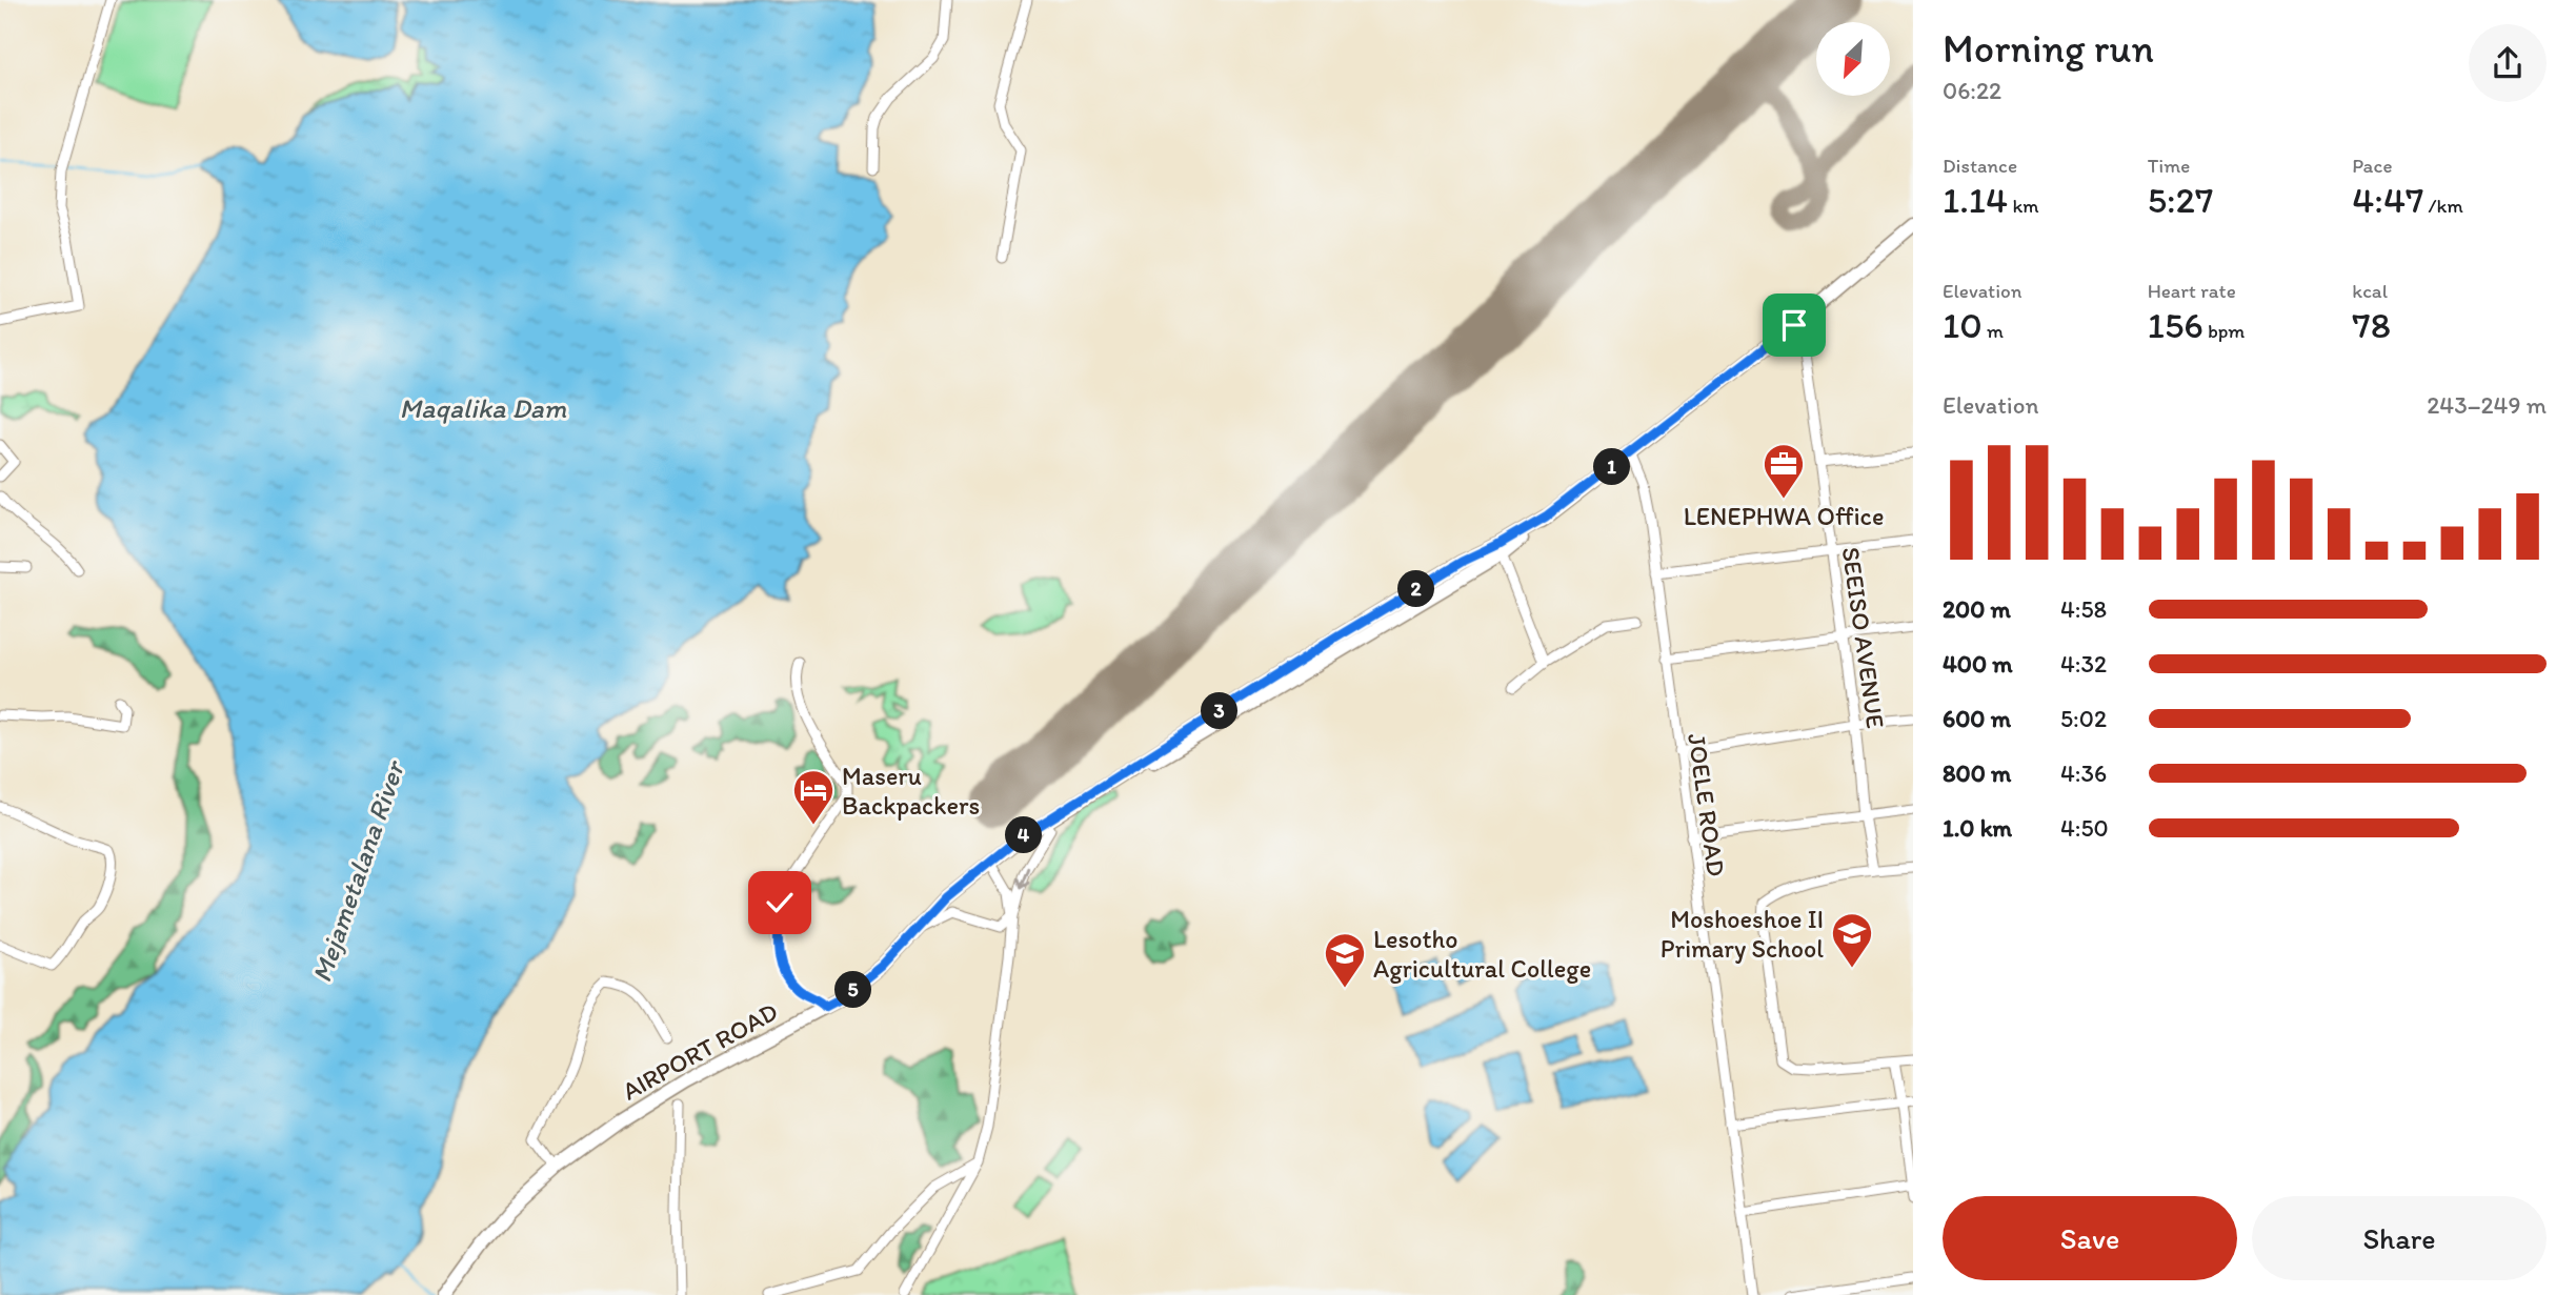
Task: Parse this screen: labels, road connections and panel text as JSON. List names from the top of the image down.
{
  "streets": {
    "main road": ["AIRPORT ROAD"],
    "street": ["SEEISO AVENUE", "JOELE ROAD"]
  },
  "crossings": [
    ["SEEISO AVENUE", "AIRPORT ROAD"],
    ["JOELE ROAD", "AIRPORT ROAD"]
  ],
  "water": ["Maqalika Dam", "Mejametalana River"],
  "places": {
    "office": ["LENEPHWA Office"],
    "hotel": ["Maseru Backpackers"],
    "school or university": ["Moshoeshoe II Primary School", "Lesotho Agricultural College"]
  },
  "north": "bottom left",
  "page": {
    "heading": ["Morning run", "06:22"],
    "stats": [
      ["Distance", "1.14 km"],
      ["Time", "5:27"],
      ["Pace", "4:47 /km"],
      ["Elevation", "10 m"],
      ["Heart rate", "156 bpm"],
      ["kcal", "78"]
    ],
    "chart": ["Elevation", "243–249 m"],
    "pins": [
      "1",
      "2",
      "3",
      "4",
      "5"
    ],
    "list": [
      {
        "name": "200 m",
        "note": "4:58"
      },
      {
        "name": "400 m",
        "note": "4:32"
      },
      {
        "name": "600 m",
        "note": "5:02"
      },
      {
        "name": "800 m",
        "note": "4:36"
      },
      {
        "name": "1.0 km",
        "note": "4:50"
      }
    ],
    "buttons": ["Save", "Share"]
  }
}
